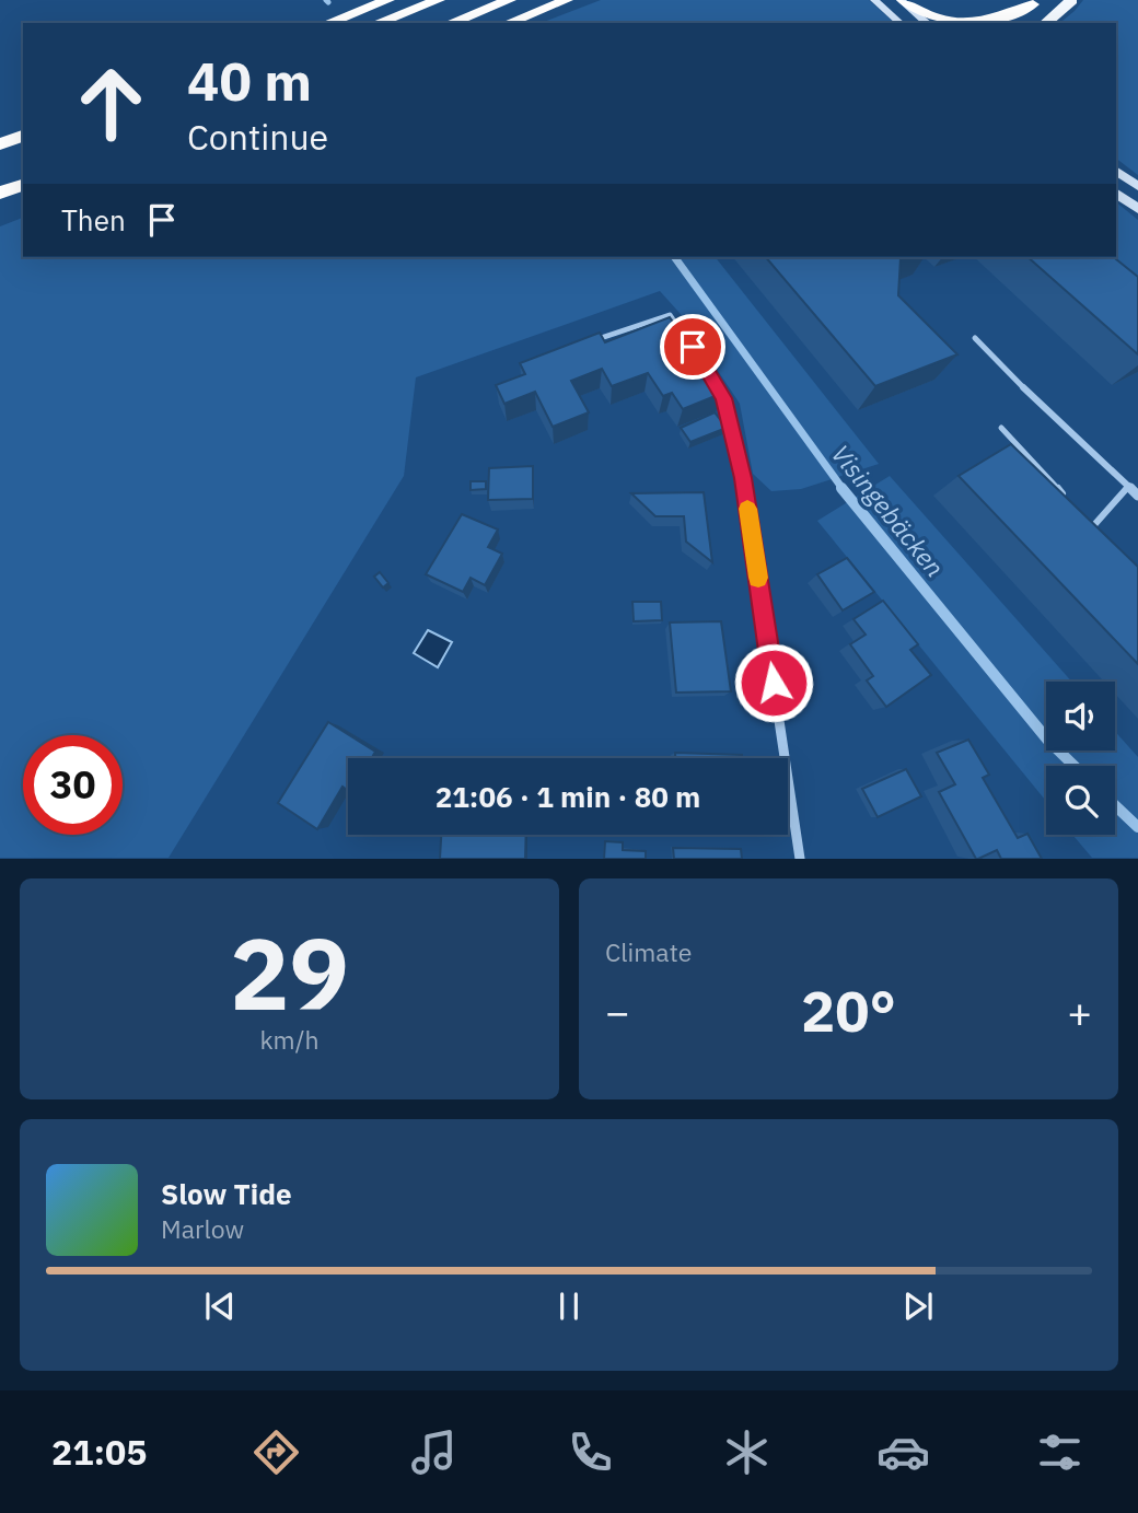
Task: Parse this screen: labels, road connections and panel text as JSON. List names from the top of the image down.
{
  "water": ["Visingebäcken"],
  "page": {
    "turn": ["40 m", "Continue"],
    "then": "Then",
    "limit": "30",
    "trip": "21:06 · 1 min · 80 m",
    "tile": [
      ["29", "km/h"],
      "Climate"
    ],
    "heat": ["−", "20°", "+"],
    "song": ["Slow Tide", "Marlow"],
    "tabs": "21:05"
  }
}
